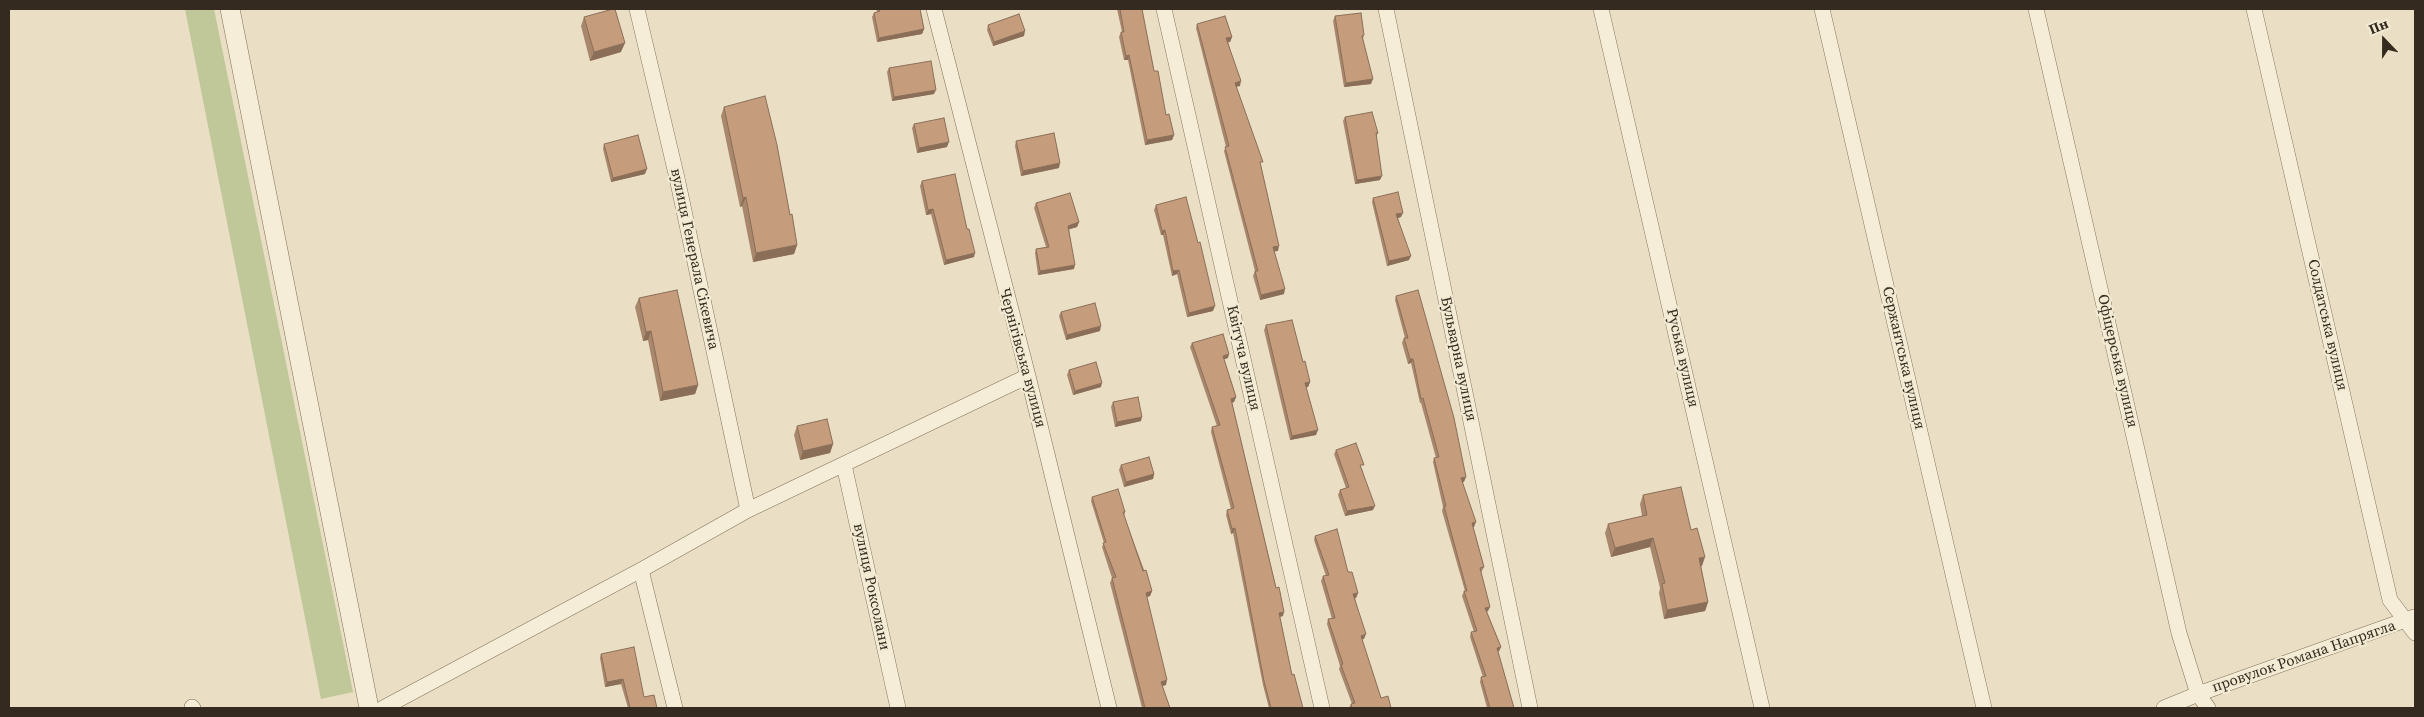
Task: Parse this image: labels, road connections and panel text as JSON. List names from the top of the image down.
{
  "streets": {
    "street": [
      "вулиця Генерала Сікевича",
      "Солдатська вулиця",
      "Чернігівська вулиця",
      "Квітуча вулиця",
      "Руська вулиця",
      "Сержантська вулиця",
      "Бульварна вулиця",
      "Офіцерська вулиця",
      "вулиця Роксолани",
      "провулок Романа Напрягла"
    ]
  },
  "crossings": [
    ["Солдатська вулиця", "провулок Романа Напрягла"],
    ["Офіцерська вулиця", "провулок Романа Напрягла"]
  ],
  "north": "top"
}
